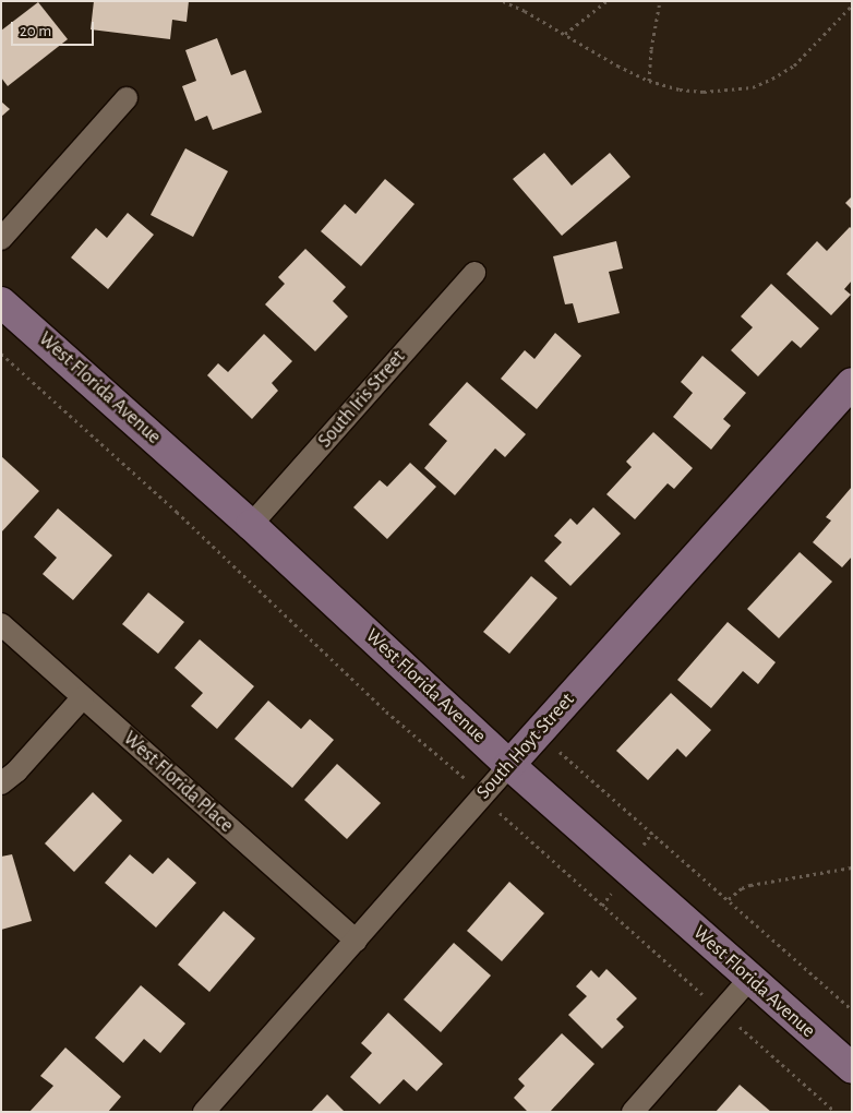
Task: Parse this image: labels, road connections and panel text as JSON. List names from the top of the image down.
{
  "streets": {
    "street": [
      "West Florida Avenue",
      "South Iris Street",
      "South Hoyt Street",
      "West Florida Place"
    ]
  },
  "crossings": [
    ["West Florida Avenue", "South Iris Street"],
    ["West Florida Avenue", "South Hoyt Street"],
    ["South Hoyt Street", "West Florida Place"]
  ],
  "scale_bar": "20 m"
}
